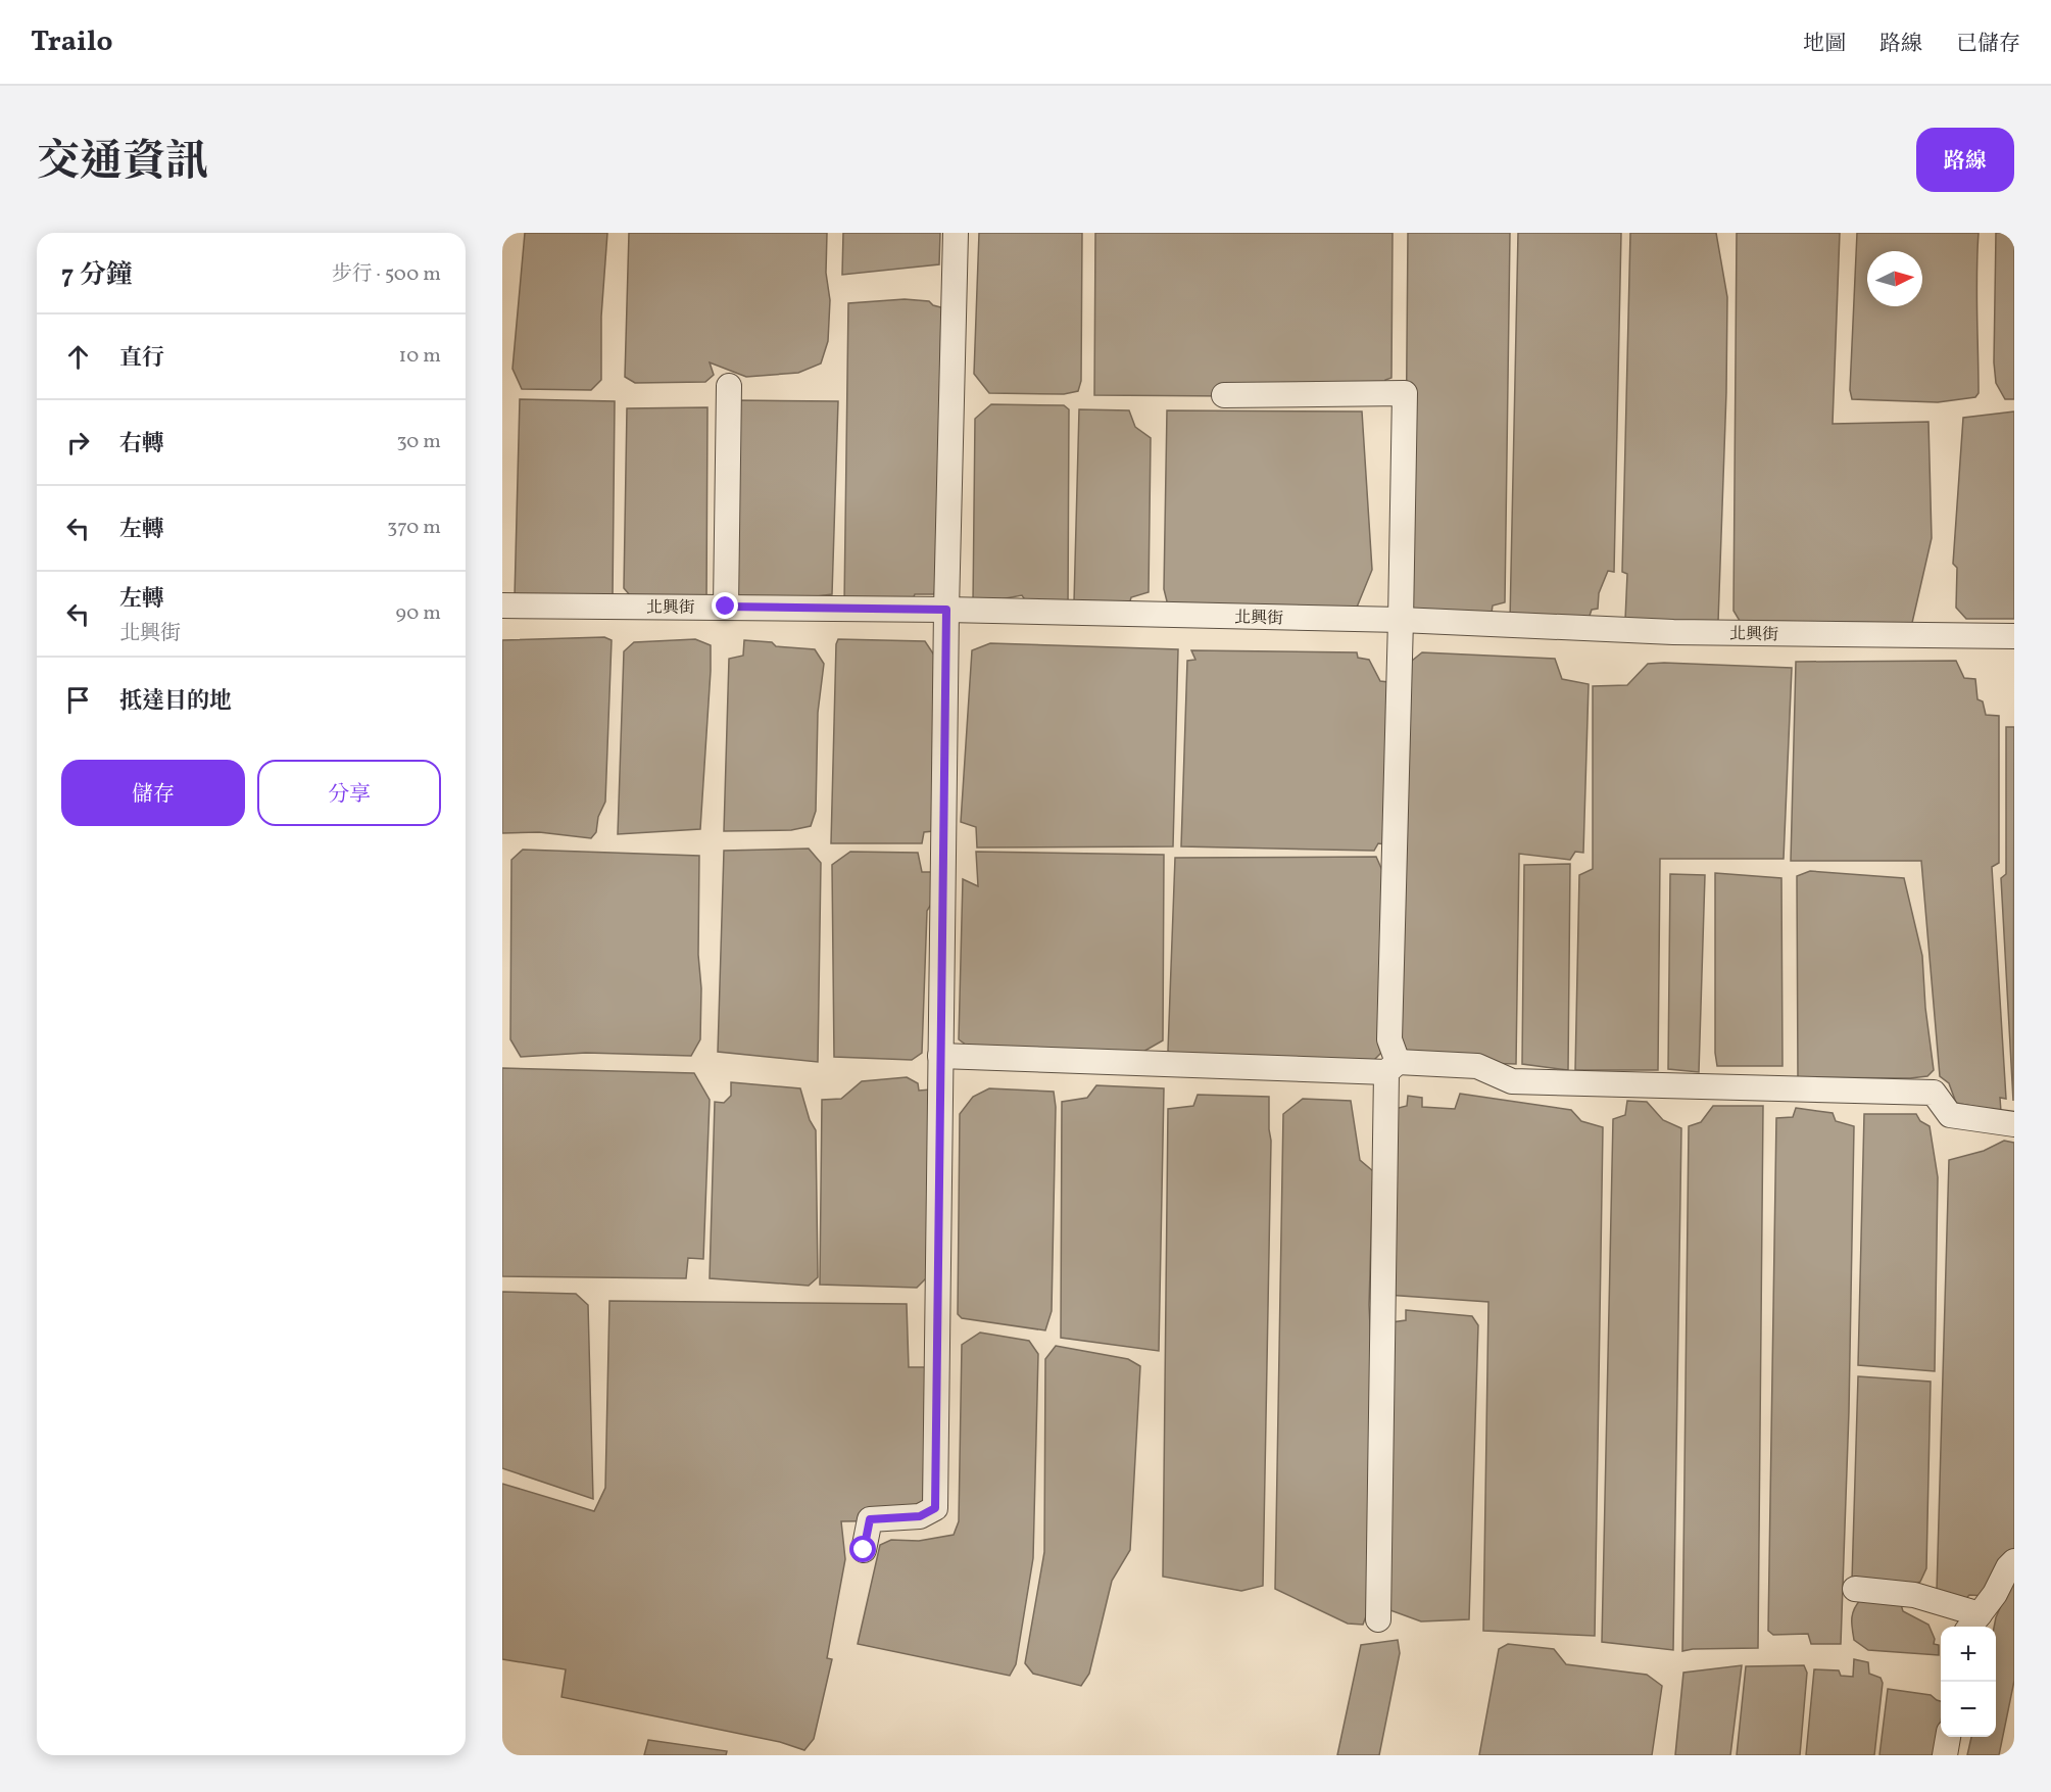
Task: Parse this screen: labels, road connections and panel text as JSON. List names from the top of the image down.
{
  "streets": {
    "street": ["北興街"]
  },
  "north": "right",
  "page": {
    "header": "Trailo",
    "nav": ["地圖", "路線", "已儲存"],
    "title": "交通資訊",
    "buttons": [
      "路線",
      ["儲存", "分享"]
    ],
    "heading": ["7 分鐘", "步行 · 500 m"],
    "list": [
      ["直行", "10 m"],
      ["右轉", "30 m"],
      ["左轉", "370 m"],
      ["左轉", "北興街", "90 m"],
      "抵達目的地"
    ],
    "map_buttons": ["+", "−"]
  }
}
